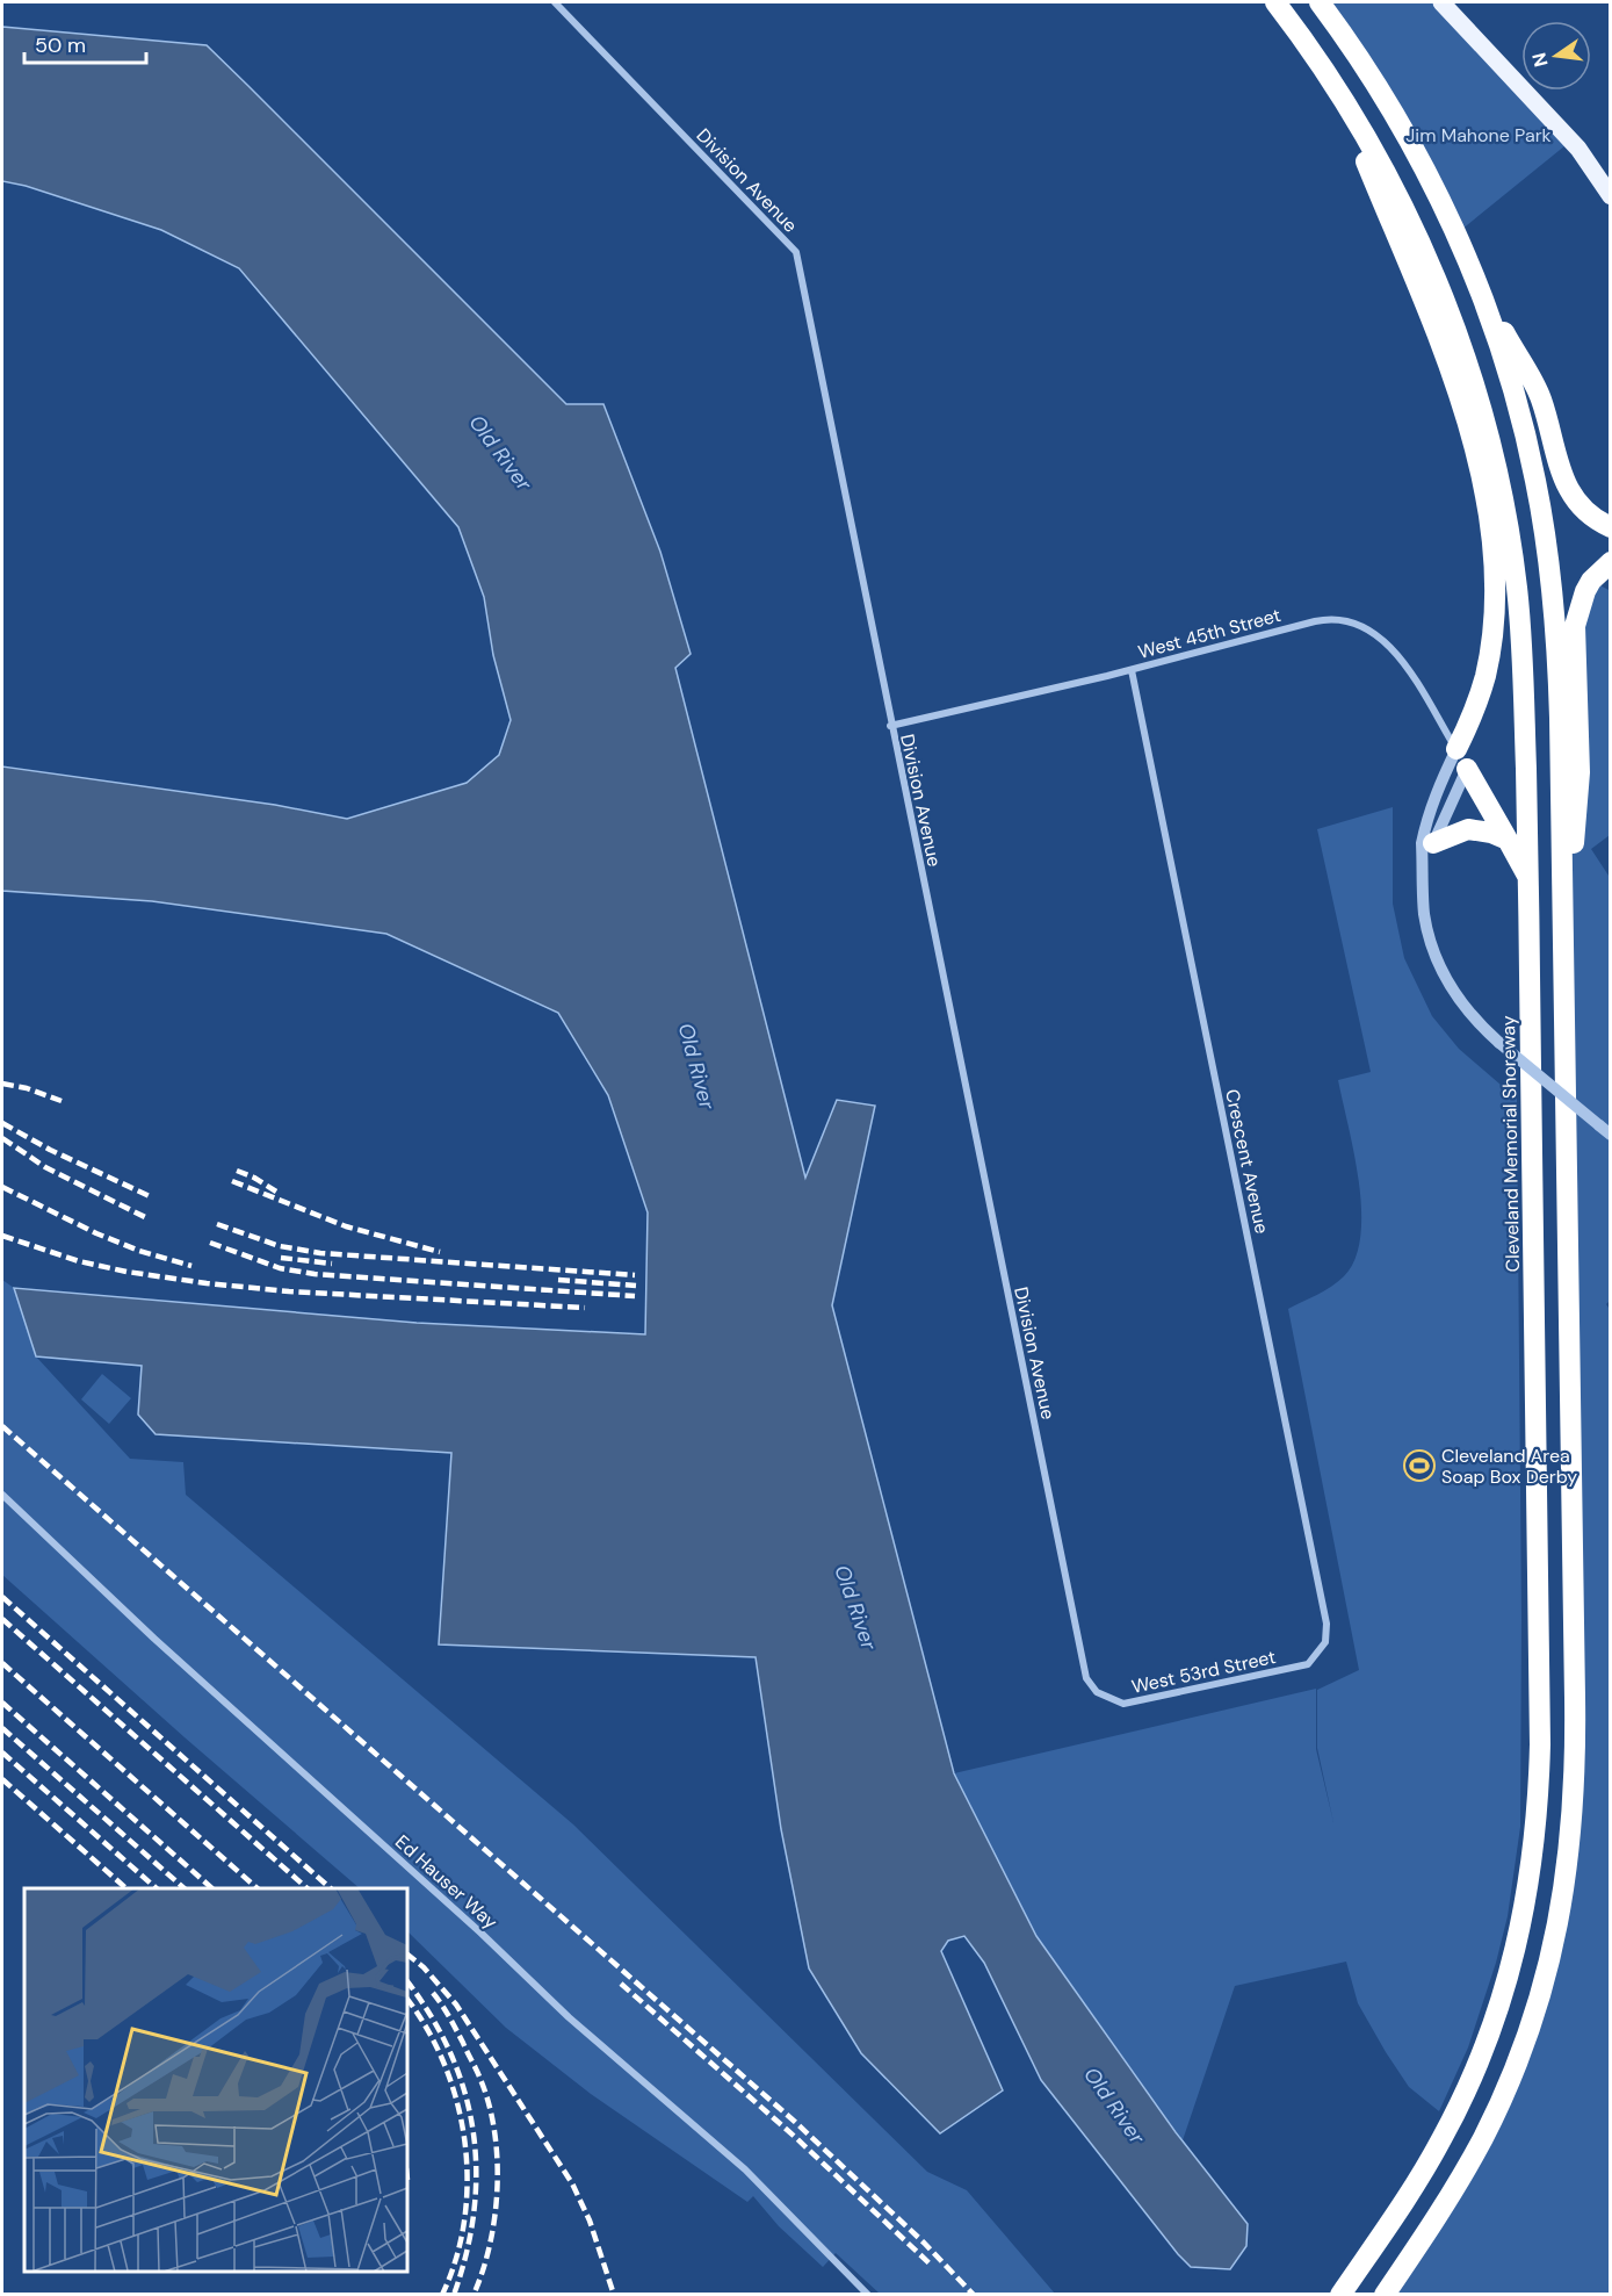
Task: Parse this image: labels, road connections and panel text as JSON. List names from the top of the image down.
{
  "streets": {
    "highway": ["Cleveland Memorial Shoreway"],
    "street": [
      "Division Avenue",
      "West 45th Street",
      "Crescent Avenue",
      "West 53rd Street",
      "Ed Hauser Way"
    ]
  },
  "crossings": [
    ["Division Avenue", "West 45th Street"],
    ["Division Avenue", "West 53rd Street"],
    ["West 45th Street", "Crescent Avenue"],
    ["Crescent Avenue", "West 53rd Street"]
  ],
  "water": ["Old River"],
  "parks": ["Jim Mahone Park"],
  "places": {
    "sports": ["Cleveland Area Soap Box Derby"]
  },
  "scale_bar": "50 m",
  "north": "left"
}
